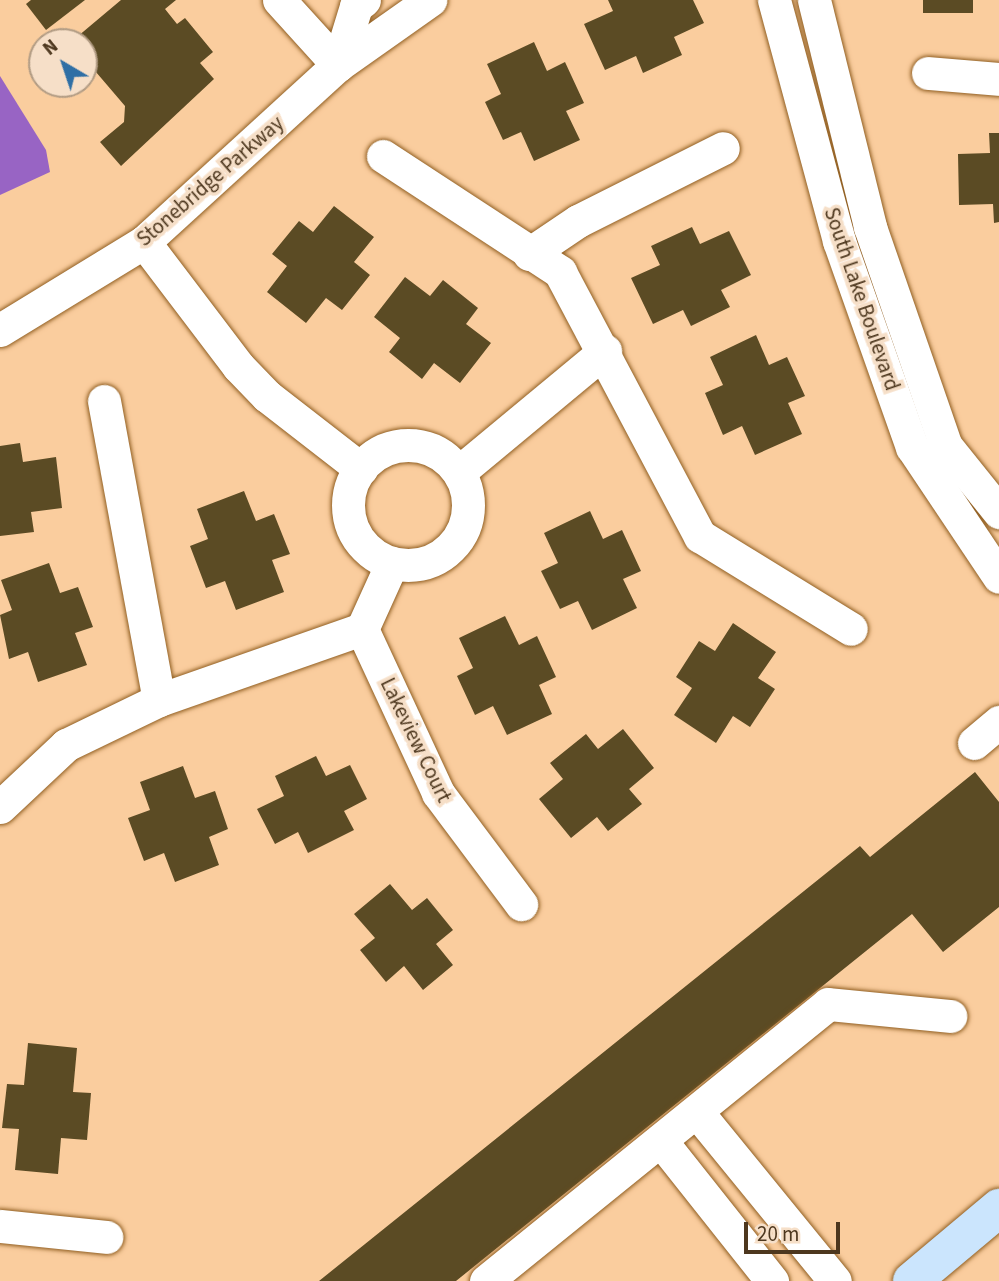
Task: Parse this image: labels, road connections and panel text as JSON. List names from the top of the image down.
{
  "streets": {
    "street": ["Stonebridge Parkway", "South Lake Boulevard", "Lakeview Court"]
  },
  "scale_bar": "20 m",
  "north": "top left"
}
